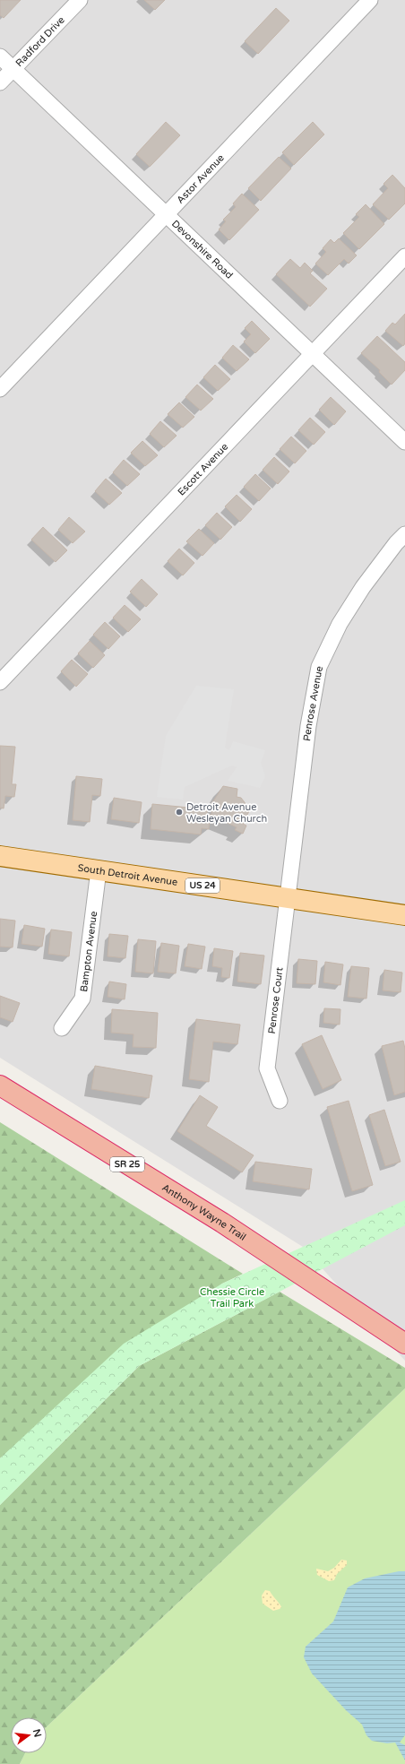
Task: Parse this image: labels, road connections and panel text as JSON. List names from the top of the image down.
{
  "streets": {
    "highway": ["SR 25", "Anthony Wayne Trail"],
    "main road": ["South Detroit Avenue", "US 24"],
    "street": [
      "Radford Drive",
      "Astor Avenue",
      "Devonshire Road",
      "Escott Avenue",
      "Penrose Avenue",
      "Bampton Avenue",
      "Penrose Court"
    ]
  },
  "crossings": [
    ["Radford Drive", "Devonshire Road"],
    ["Astor Avenue", "Devonshire Road"],
    ["Devonshire Road", "Escott Avenue"],
    ["Penrose Avenue", "South Detroit Avenue"],
    ["Penrose Avenue", "Penrose Court"],
    ["South Detroit Avenue", "Bampton Avenue"],
    ["South Detroit Avenue", "Penrose Court"]
  ],
  "parks": ["Chessie Circle Trail Park"],
  "places": ["Detroit Avenue Wesleyan Church"],
  "north": "right"
}
